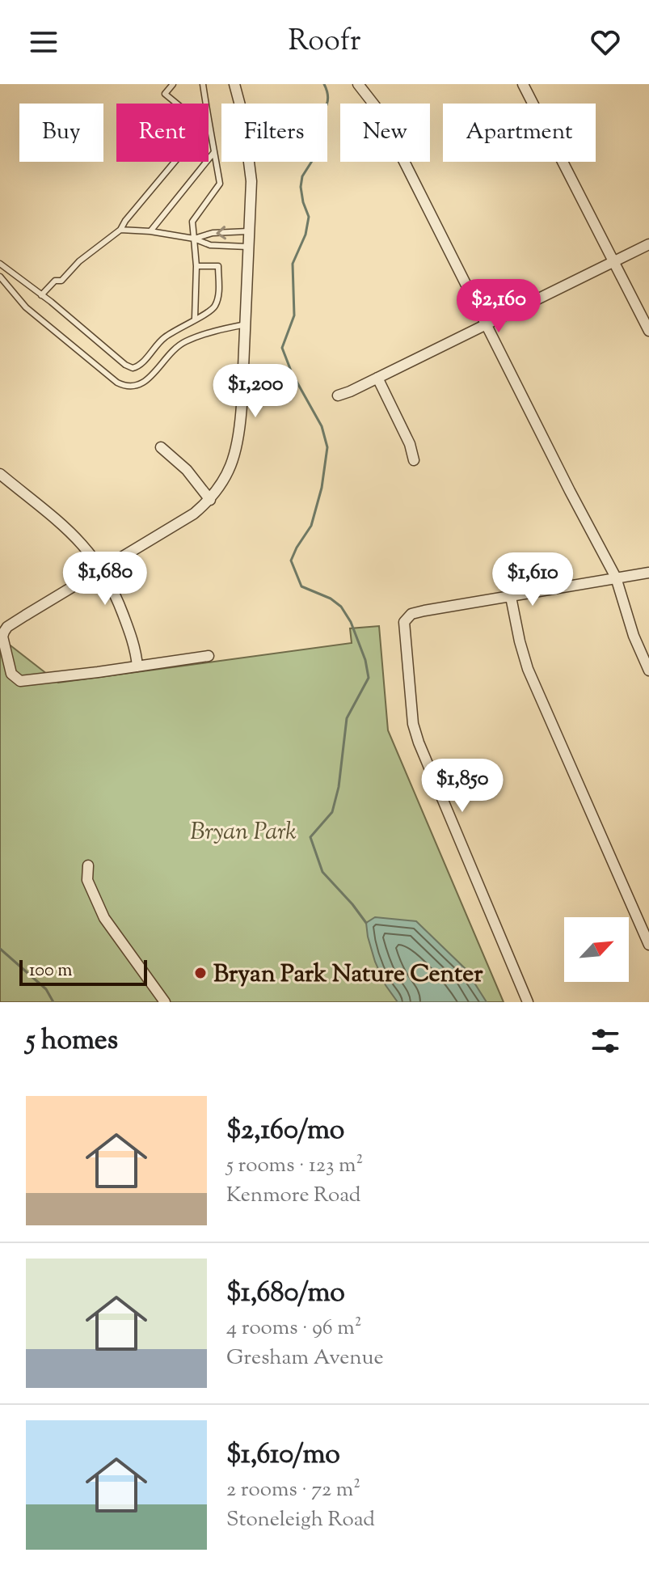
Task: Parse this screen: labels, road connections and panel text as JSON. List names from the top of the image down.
{
  "parks": ["Bryan Park"],
  "places": ["Bryan Park Nature Center"],
  "scale_bar": "100 m",
  "north": "top right",
  "page": {
    "header": "Roofr",
    "chip": [
      "Buy",
      "Rent",
      "Filters",
      "New",
      "Apartment"
    ],
    "price": [
      "$2,160",
      "$1,200",
      "$1,680",
      "$1,610",
      "$1,850"
    ],
    "scale": "100 m",
    "heading": "5 homes",
    "list": [
      {
        "name": "$2,160/mo",
        "note": "5 rooms · 123 m² · Kenmore Road"
      },
      {
        "name": "$1,680/mo",
        "note": "4 rooms · 96 m² · Gresham Avenue"
      },
      {
        "name": "$1,610/mo",
        "note": "2 rooms · 72 m² · Stoneleigh Road"
      }
    ]
  }
}
